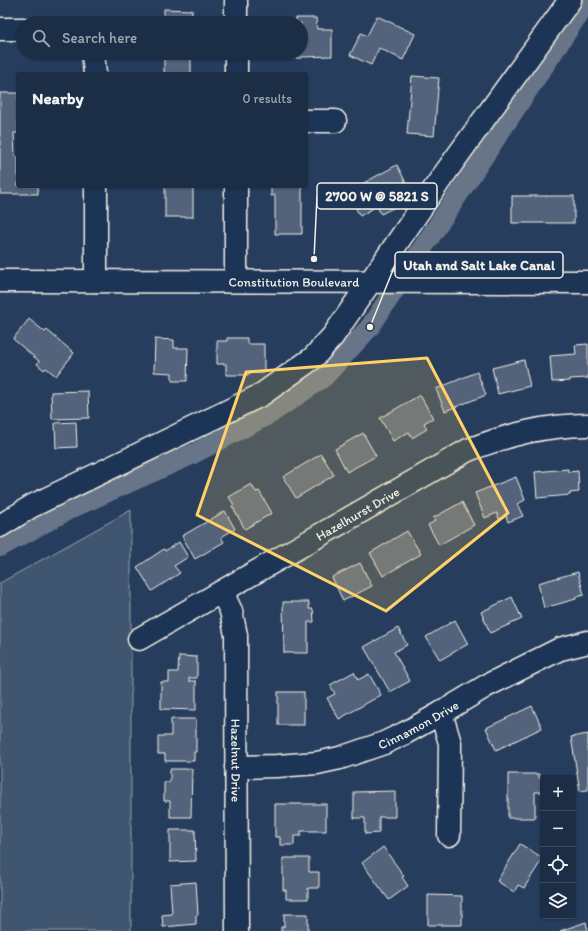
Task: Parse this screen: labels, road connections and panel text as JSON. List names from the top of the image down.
{
  "streets": {
    "street": [
      "Constitution Boulevard",
      "Hazelhurst Drive",
      "Cinnamon Drive",
      "Hazelnut Drive"
    ]
  },
  "crossings": [
    ["Hazelhurst Drive", "Hazelnut Drive"],
    ["Cinnamon Drive", "Hazelnut Drive"]
  ],
  "places": ["2700 W @ 5821 S", "Utah and Salt Lake Canal"],
  "page": {
    "search": "Search here",
    "heading": ["Nearby", "0 results"],
    "map_buttons": ["+", "−"]
  }
}
